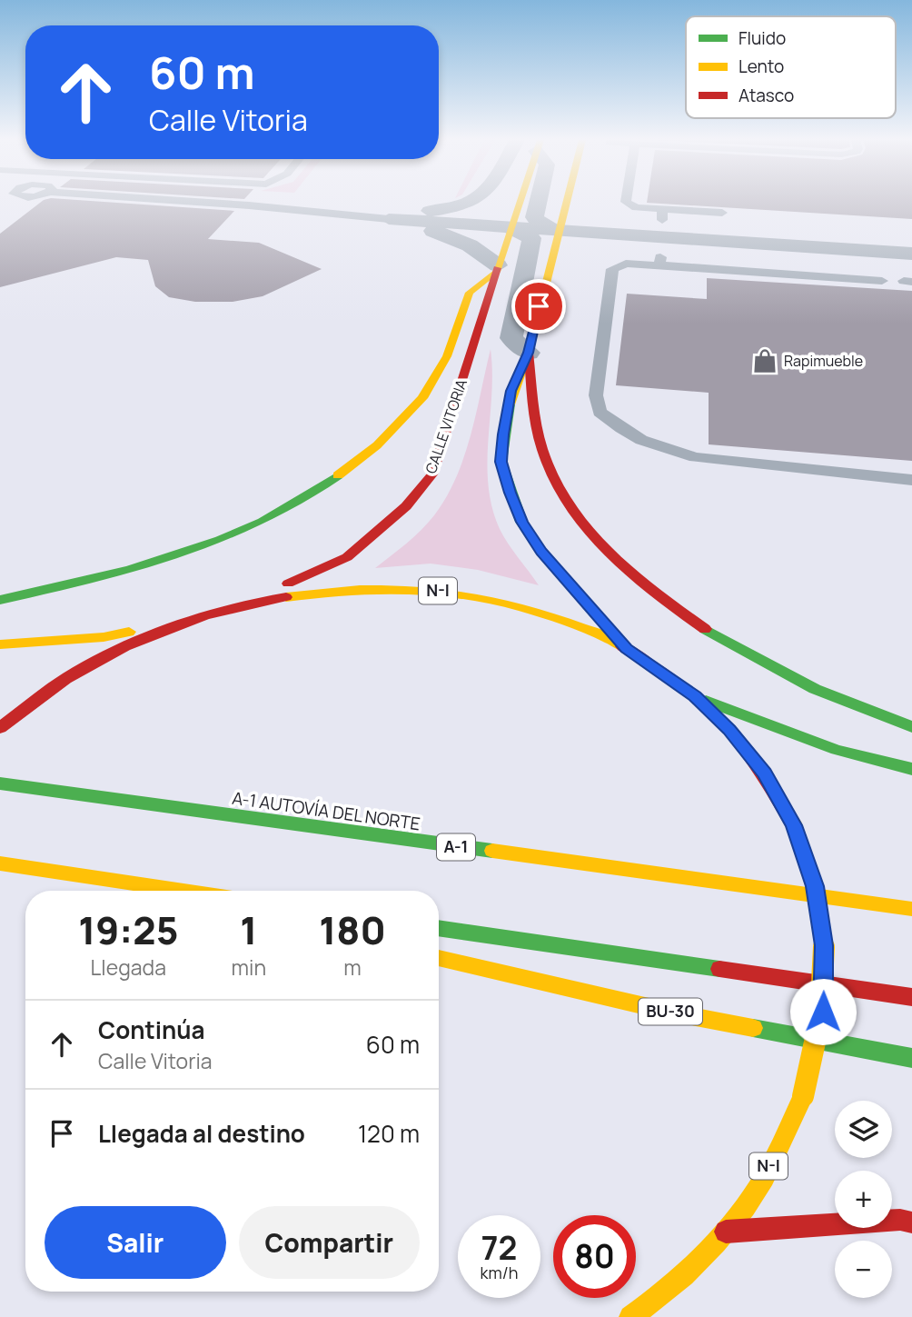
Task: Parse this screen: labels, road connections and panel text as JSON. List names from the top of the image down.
{
  "streets": {
    "highway": [
      "CALLE VITORIA",
      "N-I",
      "A-1 AUTOVÍA DEL NORTE",
      "A-1",
      "BU-30"
    ]
  },
  "crossings": [
    ["CALLE VITORIA", "N-I"]
  ],
  "places": {
    "shop": ["Rapimueble"]
  },
  "legend": ["Fluido", "Lento", "Atasco"],
  "page": {
    "turn": ["60 m", "Calle Vitoria"],
    "eta": [
      "19:25",
      "Llegada",
      "1",
      "min",
      "180",
      "m"
    ],
    "list": [
      {
        "name": "Continúa",
        "note": "Calle Vitoria",
        "value": "60 m"
      },
      {
        "name": "Llegada al destino",
        "value": "120 m"
      }
    ],
    "map_buttons": ["+", "−"],
    "buttons": ["Salir", "Compartir"],
    "speed": "72 km/h",
    "limit": "80"
  }
}
